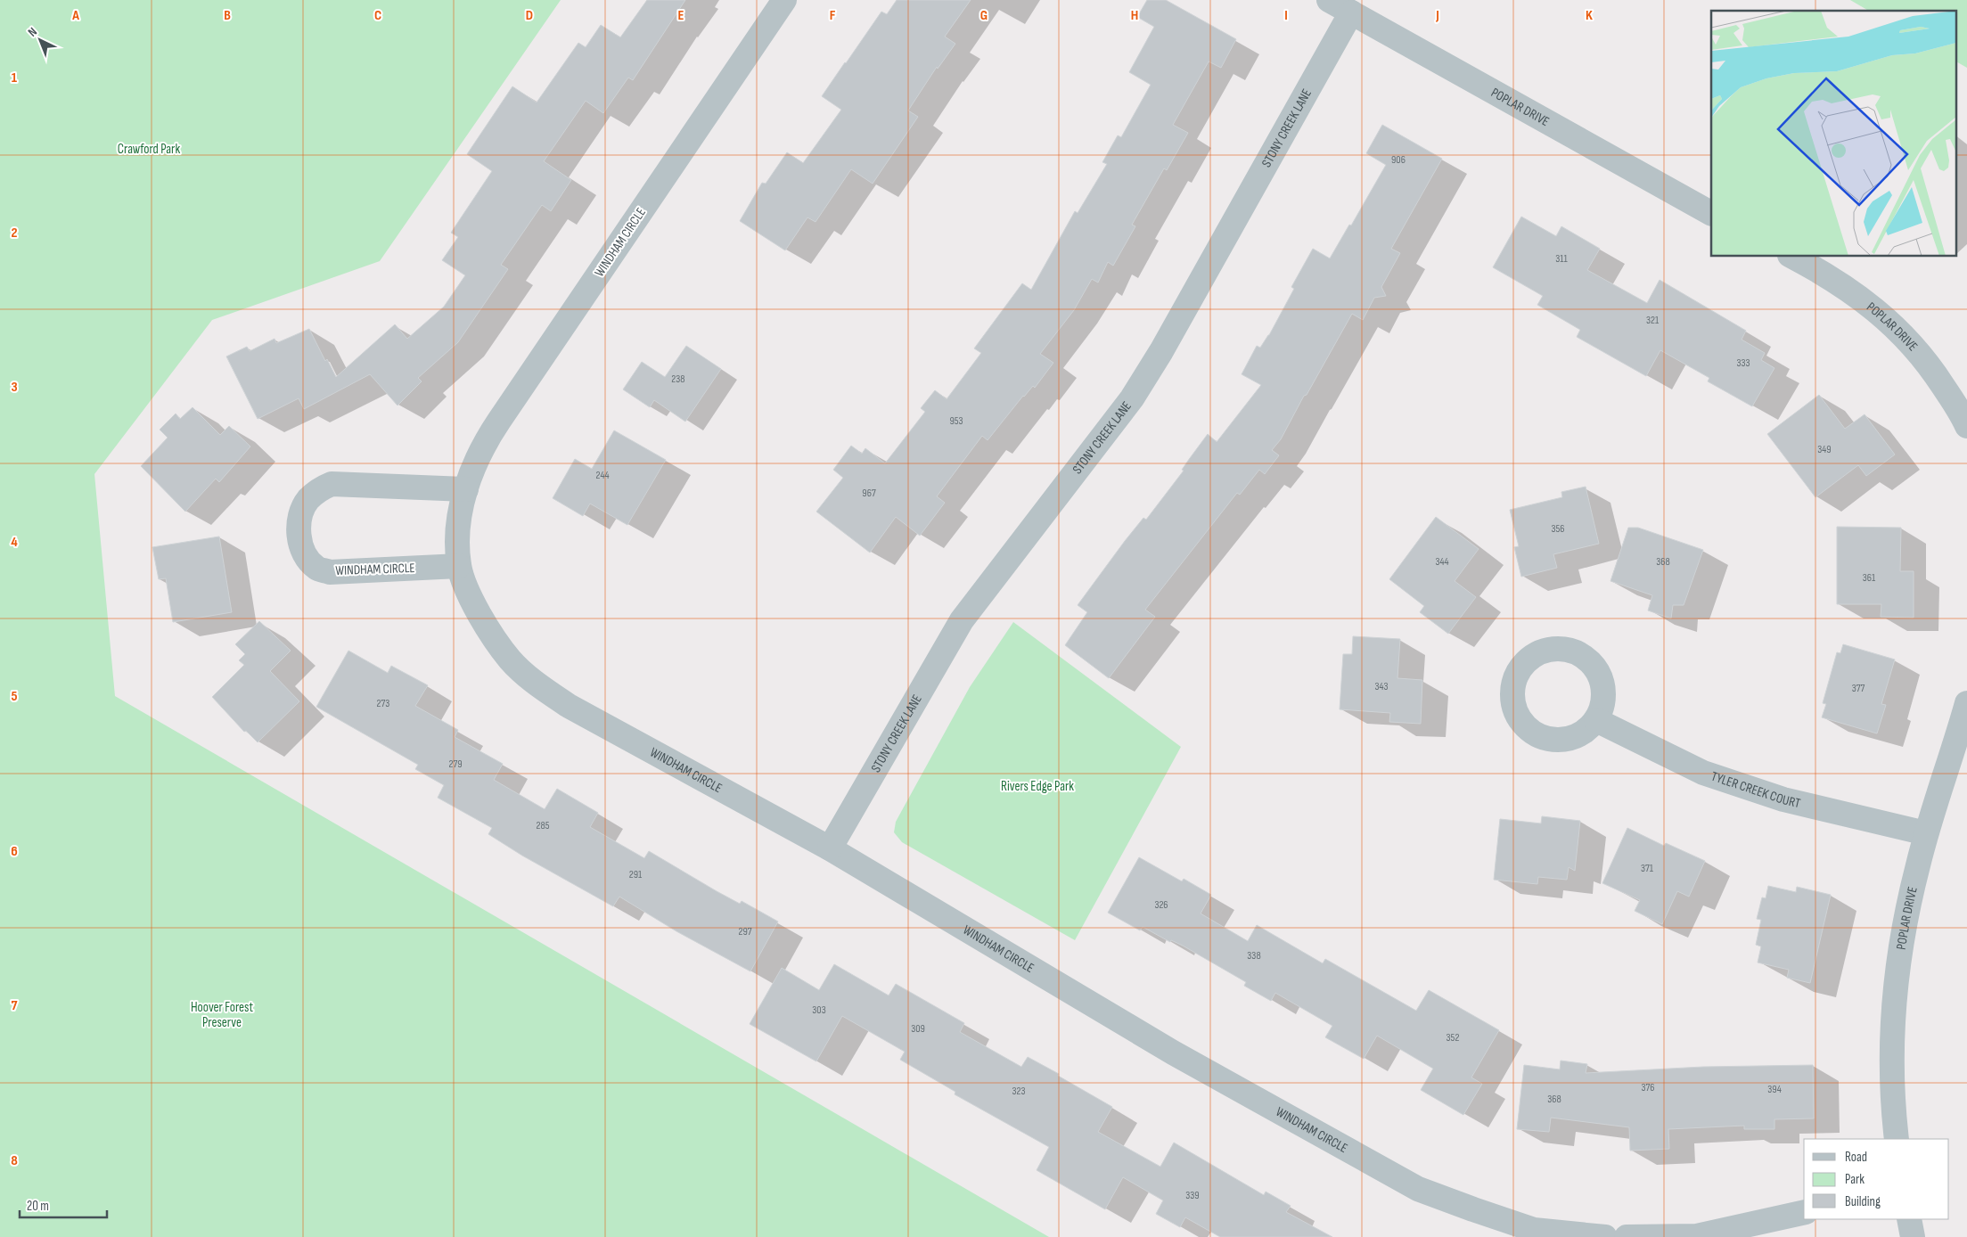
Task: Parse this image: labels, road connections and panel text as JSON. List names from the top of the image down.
{
  "streets": {
    "street": [
      "POPLAR DRIVE",
      "STONY CREEK LANE",
      "WINDHAM CIRCLE",
      "TYLER CREEK COURT"
    ]
  },
  "crossings": [
    ["POPLAR DRIVE", "STONY CREEK LANE"],
    ["POPLAR DRIVE", "TYLER CREEK COURT"],
    ["STONY CREEK LANE", "WINDHAM CIRCLE"]
  ],
  "parks": ["Crawford Park", "Rivers Edge Park", "Hoover Forest Preserve"],
  "house_numbers": [
    "906",
    "311",
    "321",
    "333",
    "238",
    "953",
    "349",
    "244",
    "967",
    "356",
    "344",
    "368",
    "361",
    "343",
    "377",
    "273",
    "279",
    "285",
    "371",
    "291",
    "326",
    "297",
    "338",
    "303",
    "309",
    "352",
    "376",
    "394",
    "323",
    "368",
    "339"
  ],
  "legend": ["Road", "Park", "Building"],
  "scale_bar": "20 m",
  "north": "top left",
  "grid": {
    "columns": [
      "A",
      "B",
      "C",
      "D",
      "E",
      "F",
      "G",
      "H",
      "I",
      "J",
      "K"
    ],
    "rows": [
      "1",
      "2",
      "3",
      "4",
      "5",
      "6",
      "7",
      "8"
    ]
  }
}
